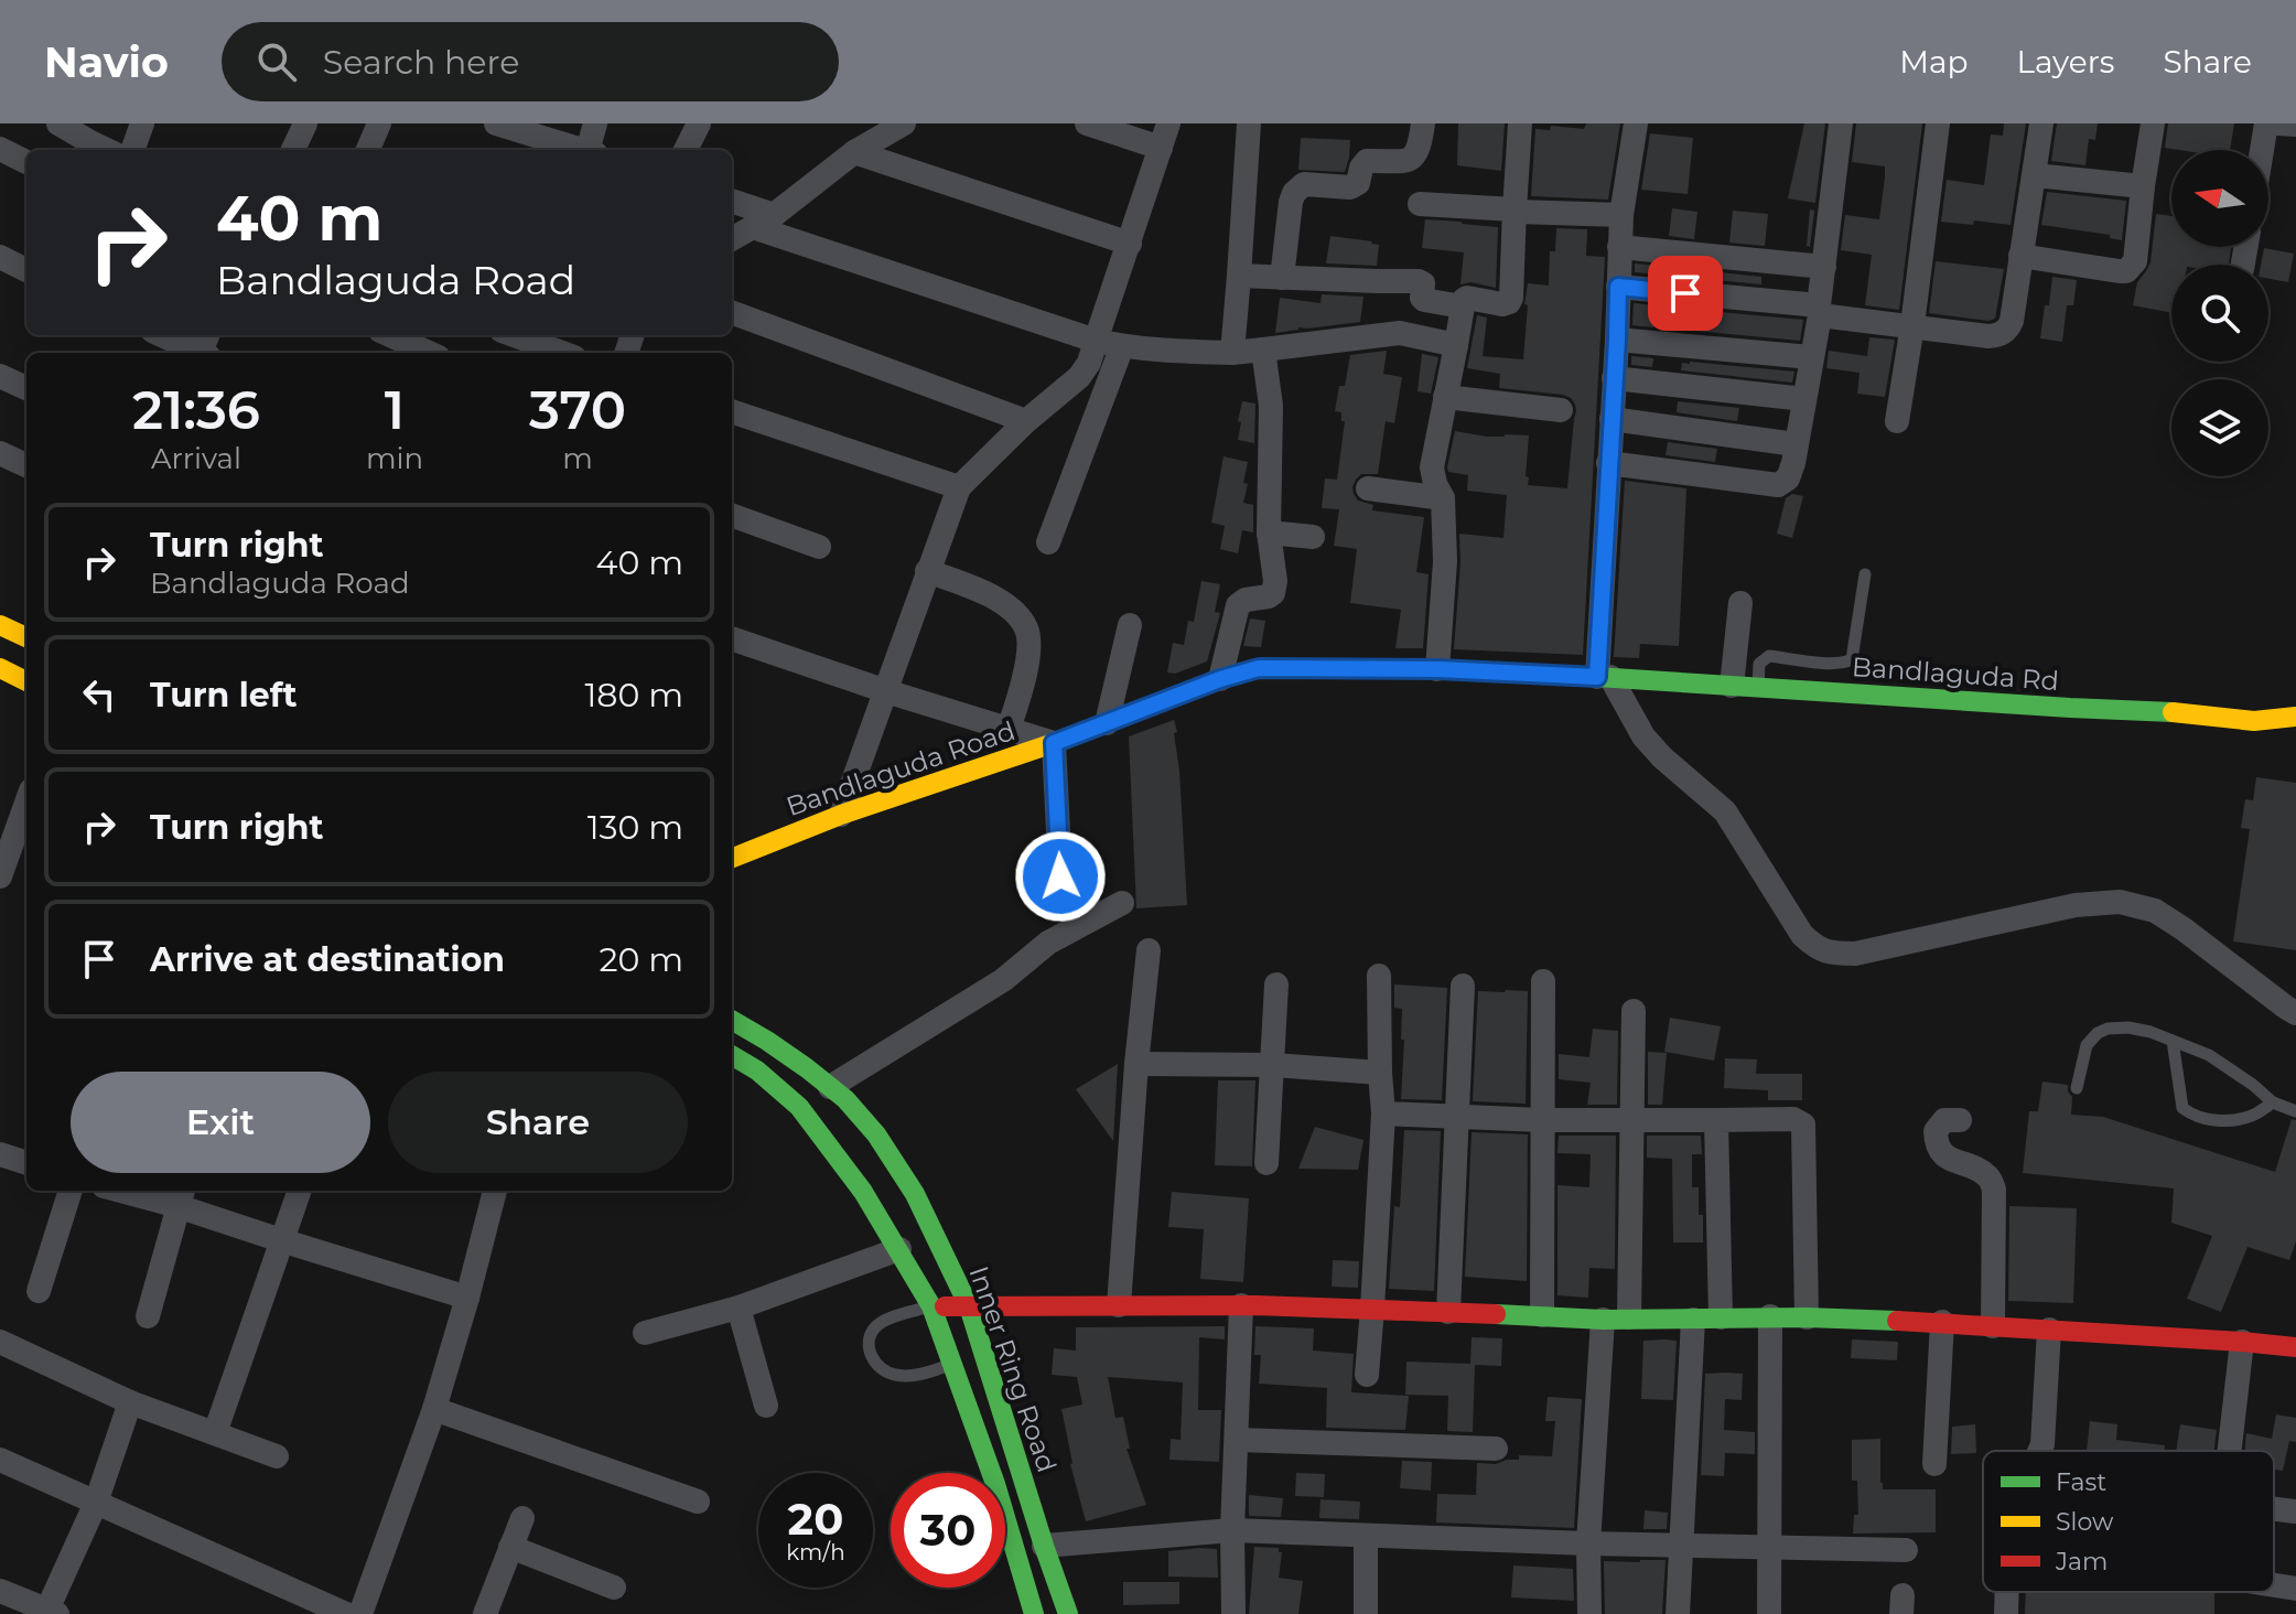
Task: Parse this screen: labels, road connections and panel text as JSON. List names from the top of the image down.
{
  "streets": {
    "main road": ["Bandlaguda Rd", "Bandlaguda Road", "Inner Ring Road"]
  },
  "crossings": [
    ["Bandlaguda Rd", "Bandlaguda Road"]
  ],
  "legend": ["Fast", "Slow", "Jam"],
  "north": "left",
  "page": {
    "header": "Navio",
    "search": "Search here",
    "nav": ["Map", "Layers", "Share"],
    "turn": ["40 m", "Bandlaguda Road"],
    "eta": [
      "21:36",
      "Arrival",
      "1",
      "min",
      "370",
      "m"
    ],
    "list": [
      {
        "name": "Turn right",
        "note": "Bandlaguda Road",
        "value": "40 m"
      },
      {
        "name": "Turn left",
        "value": "180 m"
      },
      {
        "name": "Turn right",
        "value": "130 m"
      },
      {
        "name": "Arrive at destination",
        "value": "20 m"
      }
    ],
    "buttons": ["Exit", "Share"],
    "speed": "20 km/h",
    "limit": "30"
  }
}
